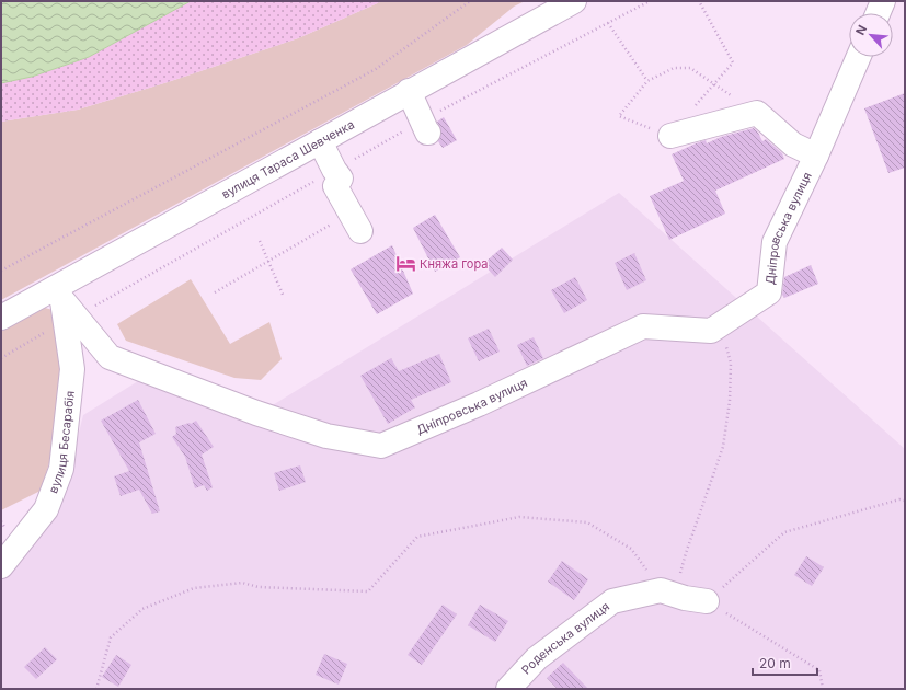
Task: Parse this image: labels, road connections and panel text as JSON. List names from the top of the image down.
{
  "streets": {
    "street": [
      "вулиця Тараса Шевченка",
      "Дніпровська вулиця",
      "вулиця Бесарабія",
      "Роденська вулиця"
    ]
  },
  "crossings": [
    ["вулиця Тараса Шевченка", "Дніпровська вулиця"],
    ["вулиця Тараса Шевченка", "вулиця Бесарабія"],
    ["Дніпровська вулиця", "вулиця Бесарабія"]
  ],
  "places": {
    "hotel": ["Княжа гора"]
  },
  "scale_bar": "20 m",
  "north": "top left"
}
